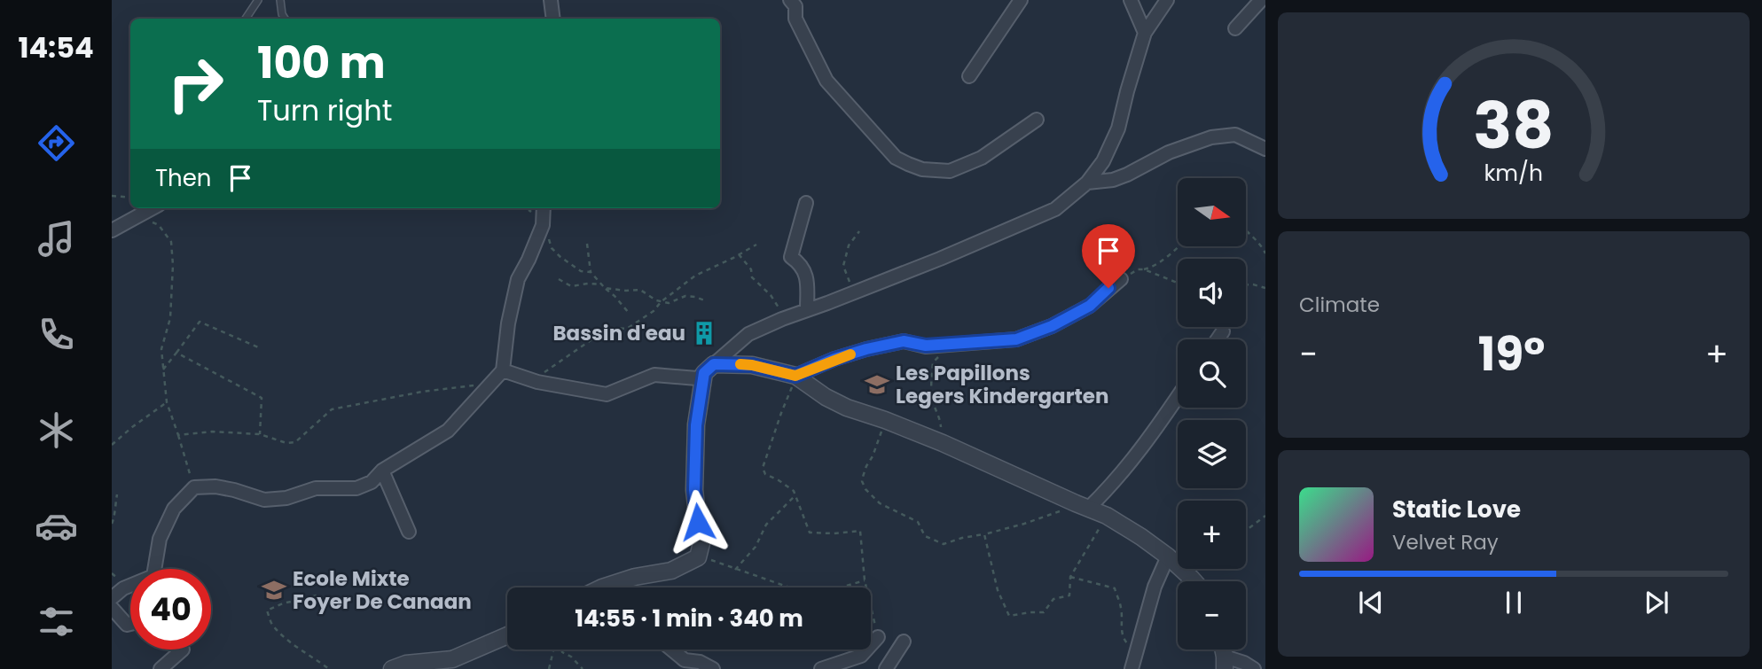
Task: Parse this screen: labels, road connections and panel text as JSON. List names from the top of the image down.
{
  "places": {
    "building": ["Bassin d'eau"],
    "school or university": ["Les Papillons Legers Kindergarten", "Ecole Mixte Foyer De Canaan"]
  },
  "north": "right",
  "page": {
    "tabs": "14:54",
    "turn": ["100 m", "Turn right"],
    "then": "Then",
    "map_buttons": ["+", "−"],
    "tile": "Climate",
    "heat": ["−", "19°", "+"],
    "song": ["Static Love", "Velvet Ray"],
    "limit": "40",
    "trip": "14:55 · 1 min · 340 m",
    "gauge": ["38", "km/h"]
  }
}
